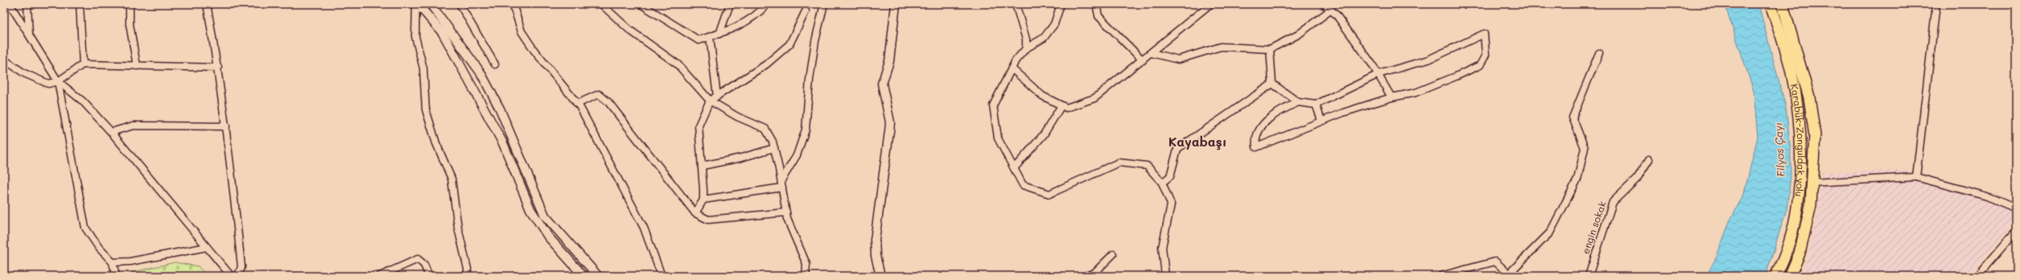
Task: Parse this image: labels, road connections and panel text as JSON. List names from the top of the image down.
{
  "streets": {
    "highway": ["Karabük-Zonguldak yolu"],
    "street": ["engin sokak"]
  },
  "districts": ["Kayabaşı"],
  "water": ["Filyos Çayı"]
}
